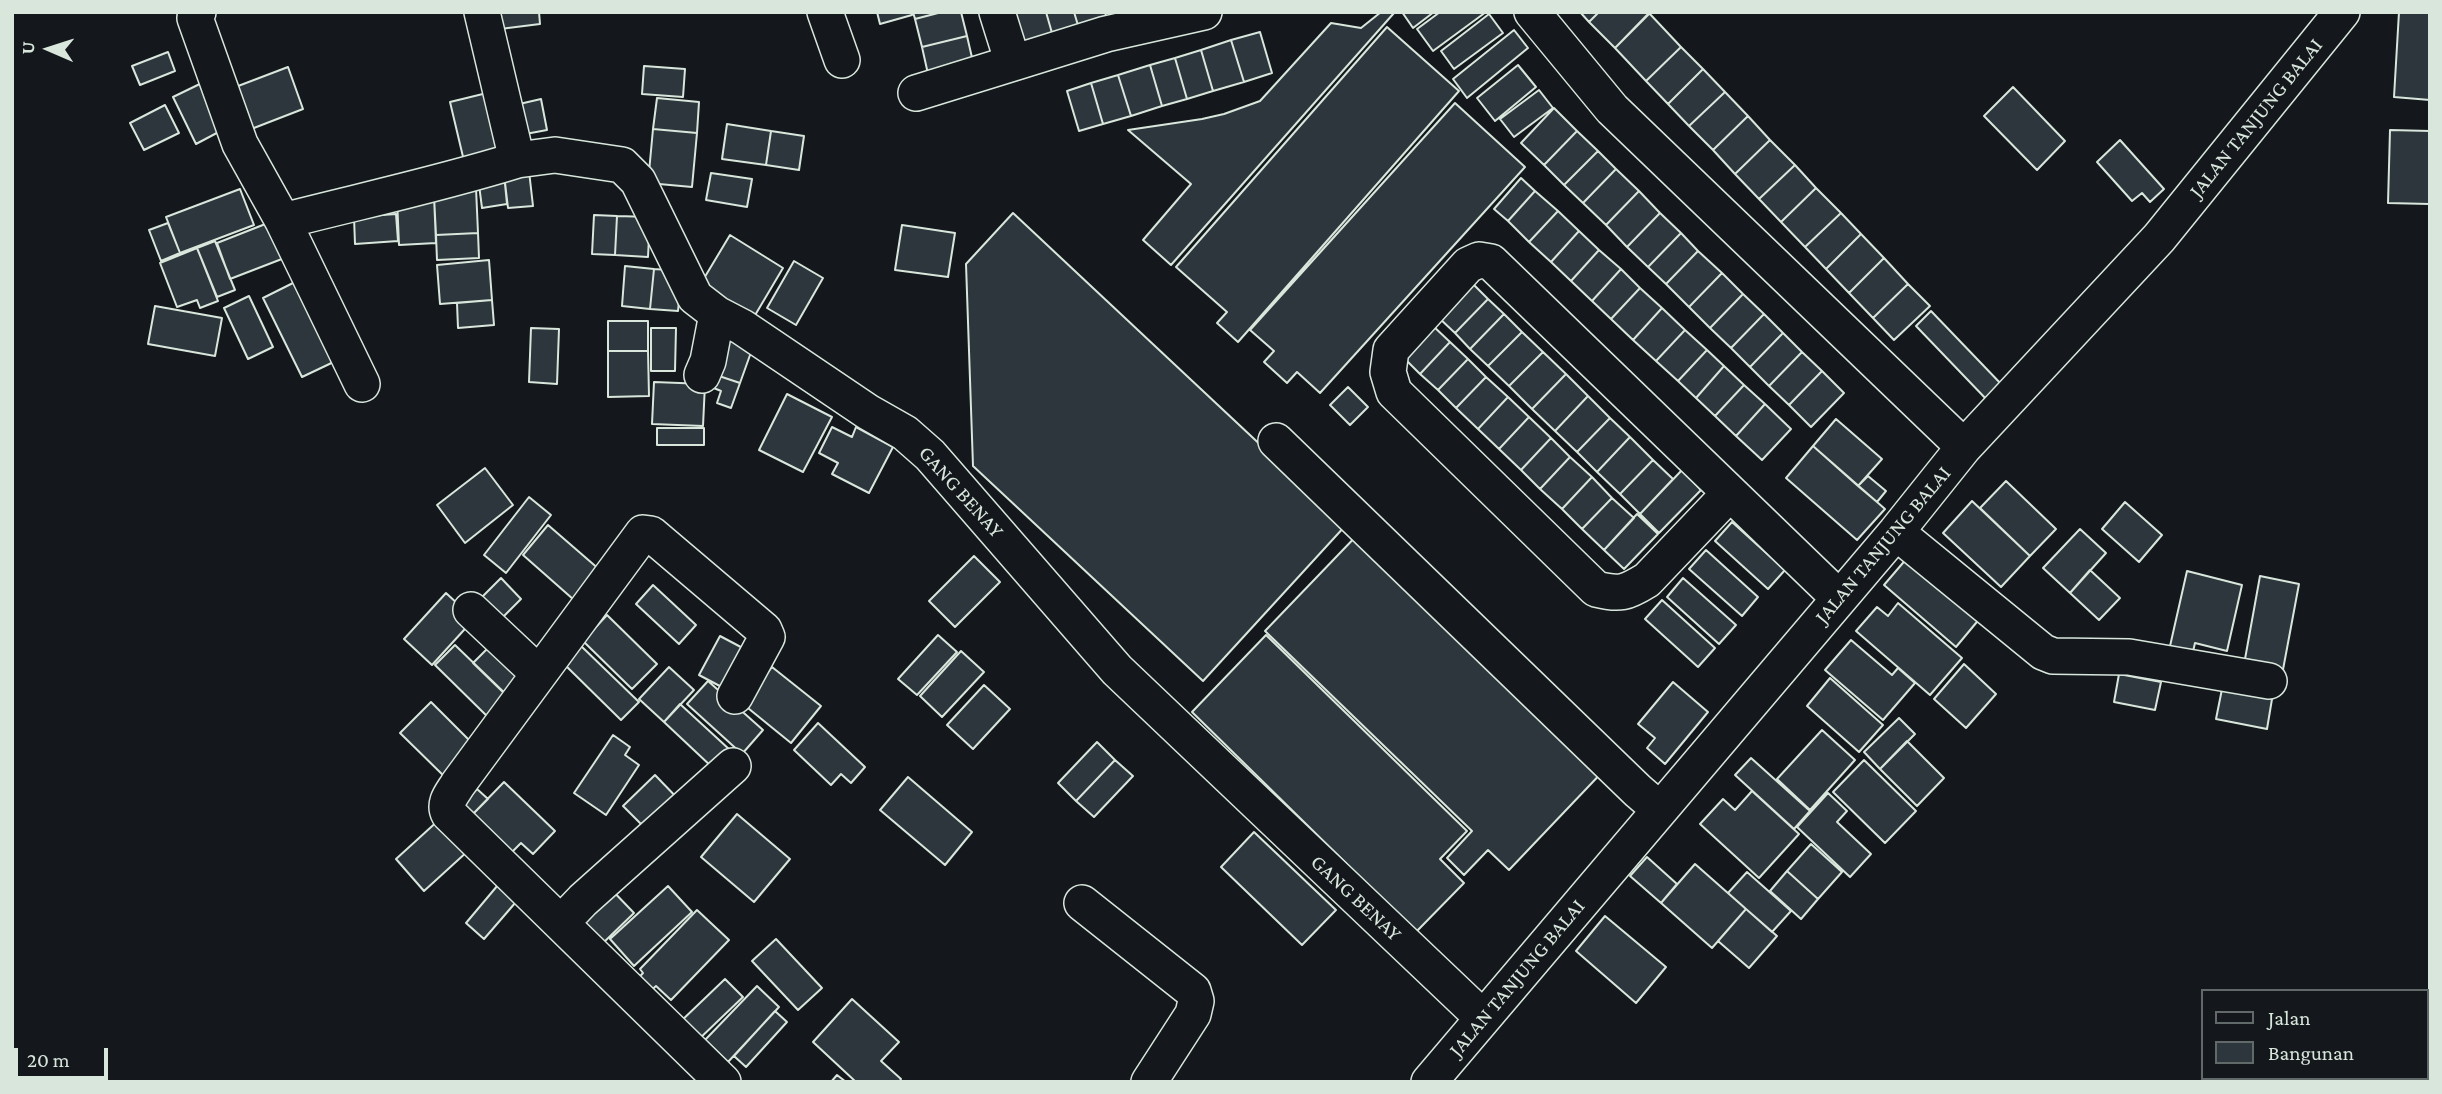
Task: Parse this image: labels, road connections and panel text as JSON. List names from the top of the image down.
{
  "streets": {
    "street": ["JALAN TANJUNG BALAI", "GANG BENAY"]
  },
  "crossings": [
    ["JALAN TANJUNG BALAI", "GANG BENAY"]
  ],
  "legend": ["Jalan", "Bangunan"],
  "scale_bar": "20 m",
  "north": "left"
}
